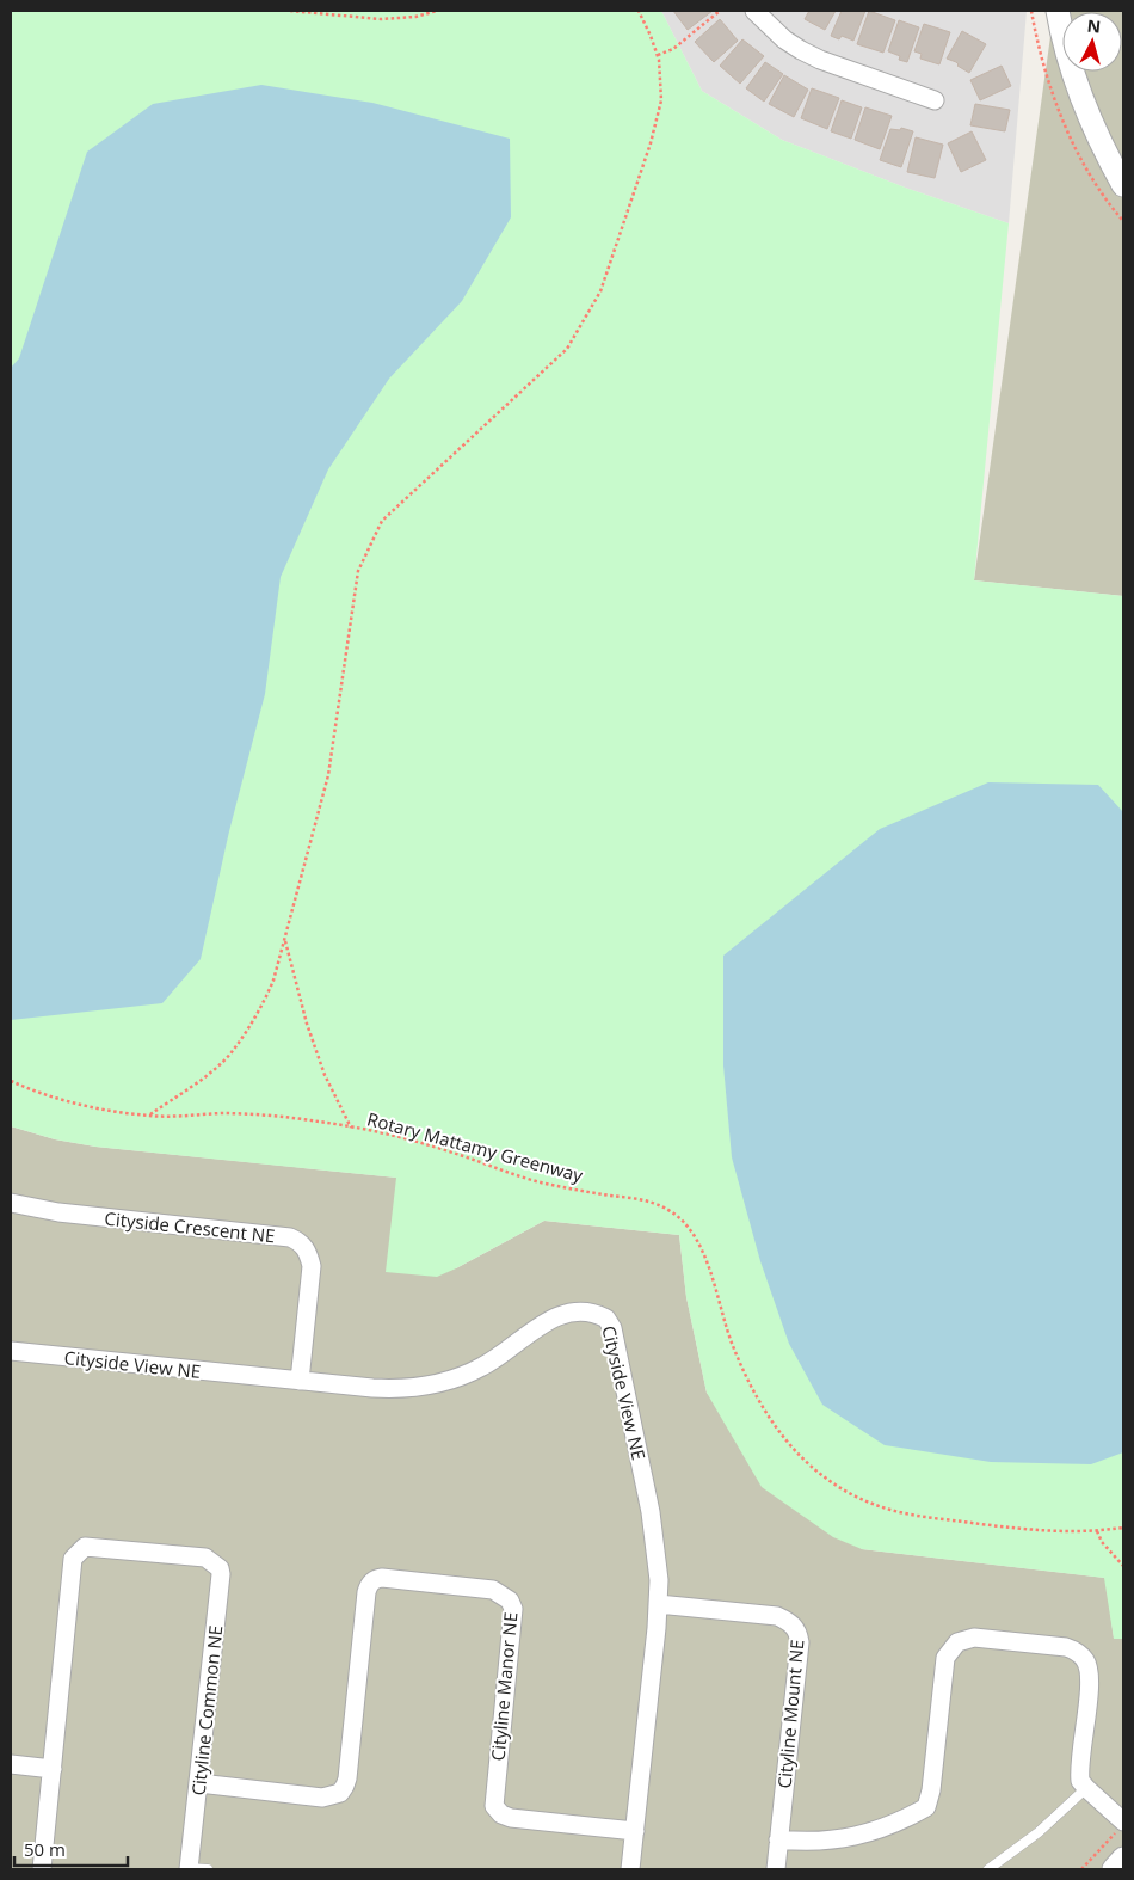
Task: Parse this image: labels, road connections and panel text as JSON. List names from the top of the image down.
{
  "streets": {
    "street": [
      "Cityside Crescent NE",
      "Cityside View NE",
      "Cityline Manor NE",
      "Cityline Common NE",
      "Cityline Mount NE"
    ],
    "path": ["Rotary Mattamy Greenway"]
  },
  "crossings": [
    ["Cityside Crescent NE", "Cityside View NE"],
    ["Cityside View NE", "Cityline Manor NE"],
    ["Cityside View NE", "Cityline Mount NE"],
    ["Cityline Manor NE", "Cityline Common NE"]
  ],
  "scale_bar": "50 m",
  "north": "top"
}
